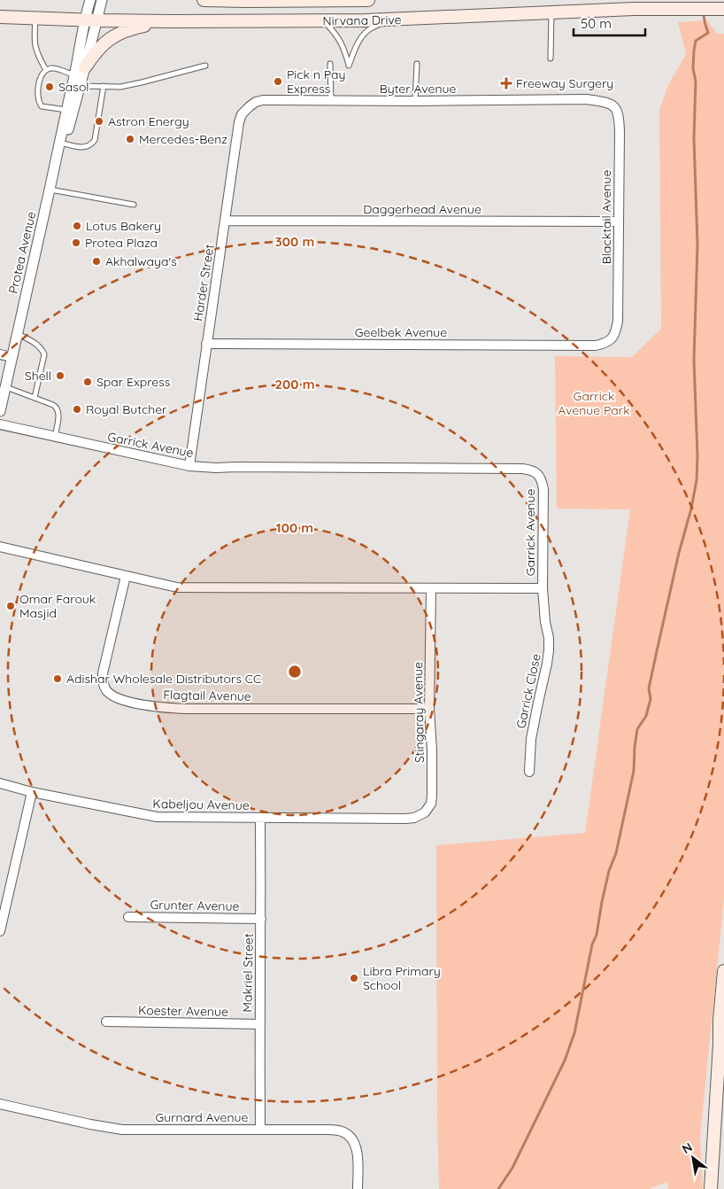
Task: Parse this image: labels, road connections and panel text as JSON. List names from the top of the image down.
{
  "streets": {
    "main road": ["Nirvana Drive"],
    "street": [
      "Byter Avenue",
      "Daggerhead Avenue",
      "Blacktail Avenue",
      "Protea Avenue",
      "Harder Street",
      "Geelbek Avenue",
      "Garrick Avenue",
      "Garrick Close",
      "Flagtail Avenue",
      "Stingaray Avenue",
      "Kabeljou Avenue",
      "Grunter Avenue",
      "Makriel Street",
      "Koester Avenue",
      "Gurnard Avenue"
    ]
  },
  "crossings": [
    ["Nirvana Drive", "Protea Avenue"],
    ["Byter Avenue", "Blacktail Avenue"],
    ["Byter Avenue", "Harder Street"],
    ["Daggerhead Avenue", "Blacktail Avenue"],
    ["Daggerhead Avenue", "Harder Street"],
    ["Blacktail Avenue", "Geelbek Avenue"],
    ["Harder Street", "Geelbek Avenue"],
    ["Harder Street", "Garrick Avenue"],
    ["Garrick Avenue", "Garrick Close"],
    ["Garrick Avenue", "Flagtail Avenue"],
    ["Garrick Avenue", "Stingaray Avenue"],
    ["Flagtail Avenue", "Stingaray Avenue"],
    ["Stingaray Avenue", "Kabeljou Avenue"],
    ["Kabeljou Avenue", "Makriel Street"],
    ["Grunter Avenue", "Makriel Street"],
    ["Makriel Street", "Koester Avenue"],
    ["Makriel Street", "Gurnard Avenue"]
  ],
  "parks": ["Garrick Avenue Park"],
  "places": {
    "other": [
      "Pick n Pay Express",
      "Sasol",
      "Astron Energy",
      "Mercedes-Benz",
      "Lotus Bakery",
      "Protea Plaza",
      "Akhalwaya's",
      "Shell",
      "Spar Express",
      "Royal Butcher",
      "Omar Farouk Masjid",
      "Adishar Wholesale Distributors CC",
      "Libra Primary School"
    ],
    "health": ["Freeway Surgery"]
  },
  "scale_bar": "50 m",
  "north": "top left",
  "rings": ["300 m", "200 m", "100 m"]
}
